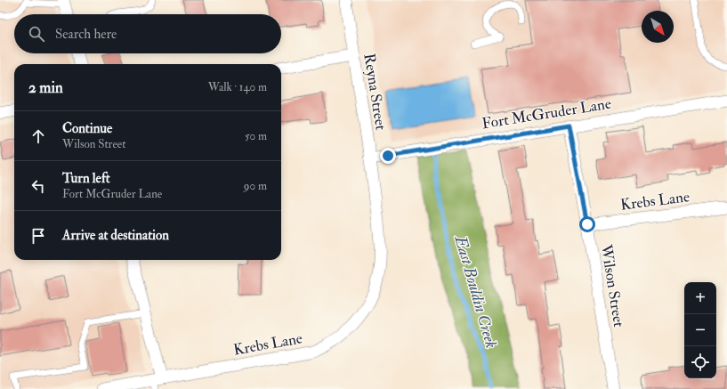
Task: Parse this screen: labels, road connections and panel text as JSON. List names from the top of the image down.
{
  "streets": {
    "street": [
      "Reyna Street",
      "Fort McGruder Lane",
      "Krebs Lane",
      "Wilson Street"
    ]
  },
  "crossings": [
    ["Reyna Street", "Fort McGruder Lane"],
    ["Reyna Street", "Krebs Lane"],
    ["Fort McGruder Lane", "Wilson Street"],
    ["Krebs Lane", "Wilson Street"]
  ],
  "water": ["East Bouldin Creek"],
  "north": "bottom right",
  "page": {
    "search": "Search here",
    "heading": ["2 min", "Walk · 140 m"],
    "list": [
      ["Continue", "Wilson Street", "50 m"],
      ["Turn left", "Fort McGruder Lane", "90 m"],
      "Arrive at destination"
    ],
    "map_buttons": ["+", "−"]
  }
}
